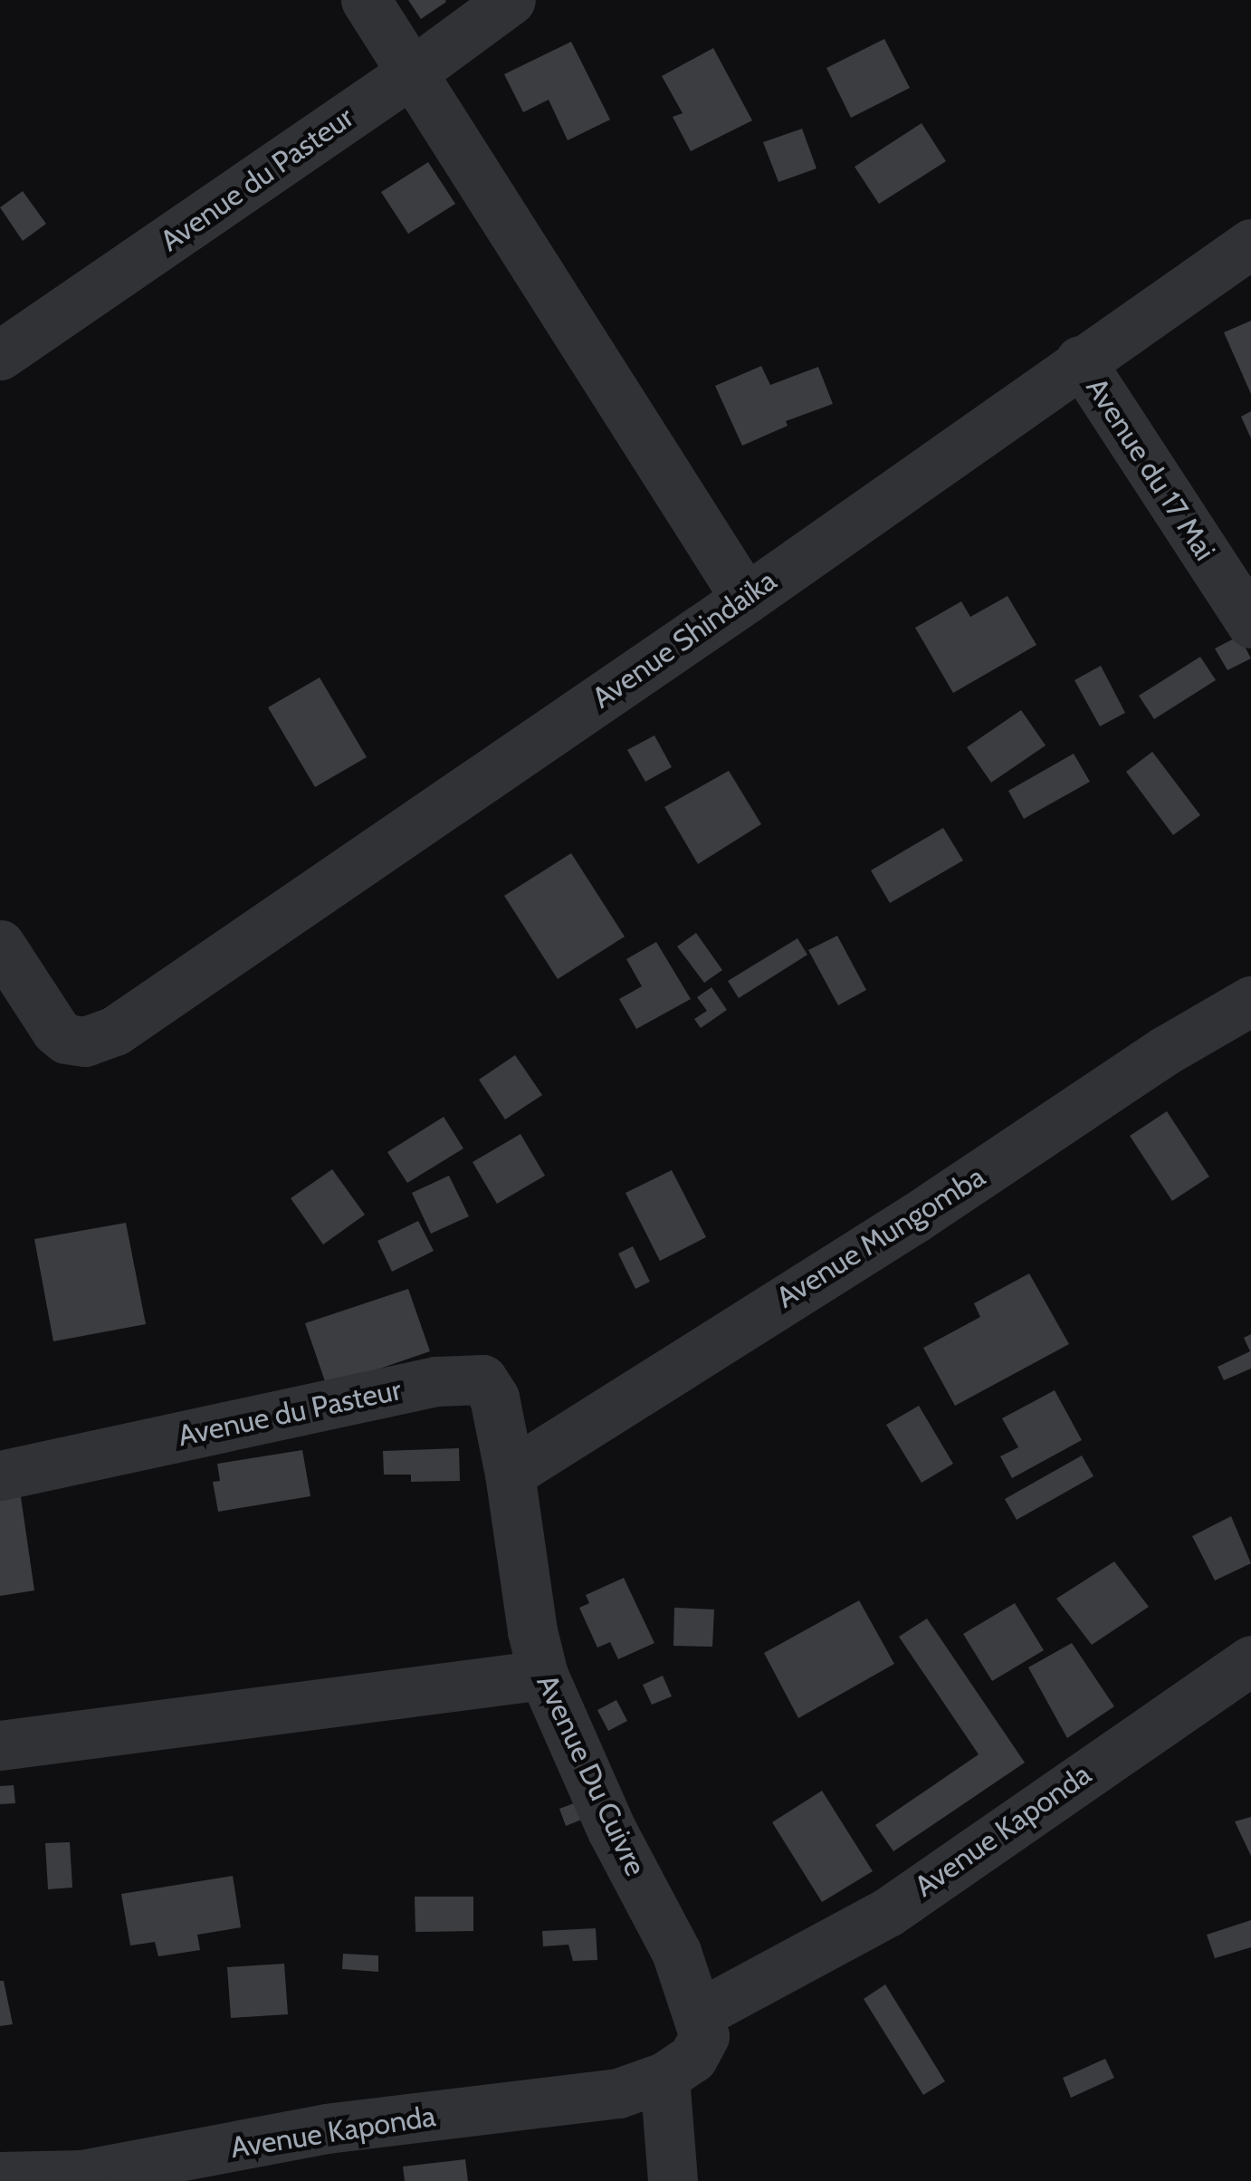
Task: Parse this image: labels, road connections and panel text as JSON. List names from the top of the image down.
{
  "streets": {
    "street": [
      "Avenue du Pasteur",
      "Avenue du 17 Mai",
      "Avenue Shindaïka",
      "Avenue Mungomba",
      "Avenue Du Cuivre",
      "Avenue Kaponda"
    ]
  },
  "crossings": [
    ["Avenue du Pasteur", "Avenue Mungomba"],
    ["Avenue du Pasteur", "Avenue Du Cuivre"],
    ["Avenue du 17 Mai", "Avenue Shindaïka"],
    ["Avenue Mungomba", "Avenue Du Cuivre"],
    ["Avenue Du Cuivre", "Avenue Kaponda"]
  ]
}
